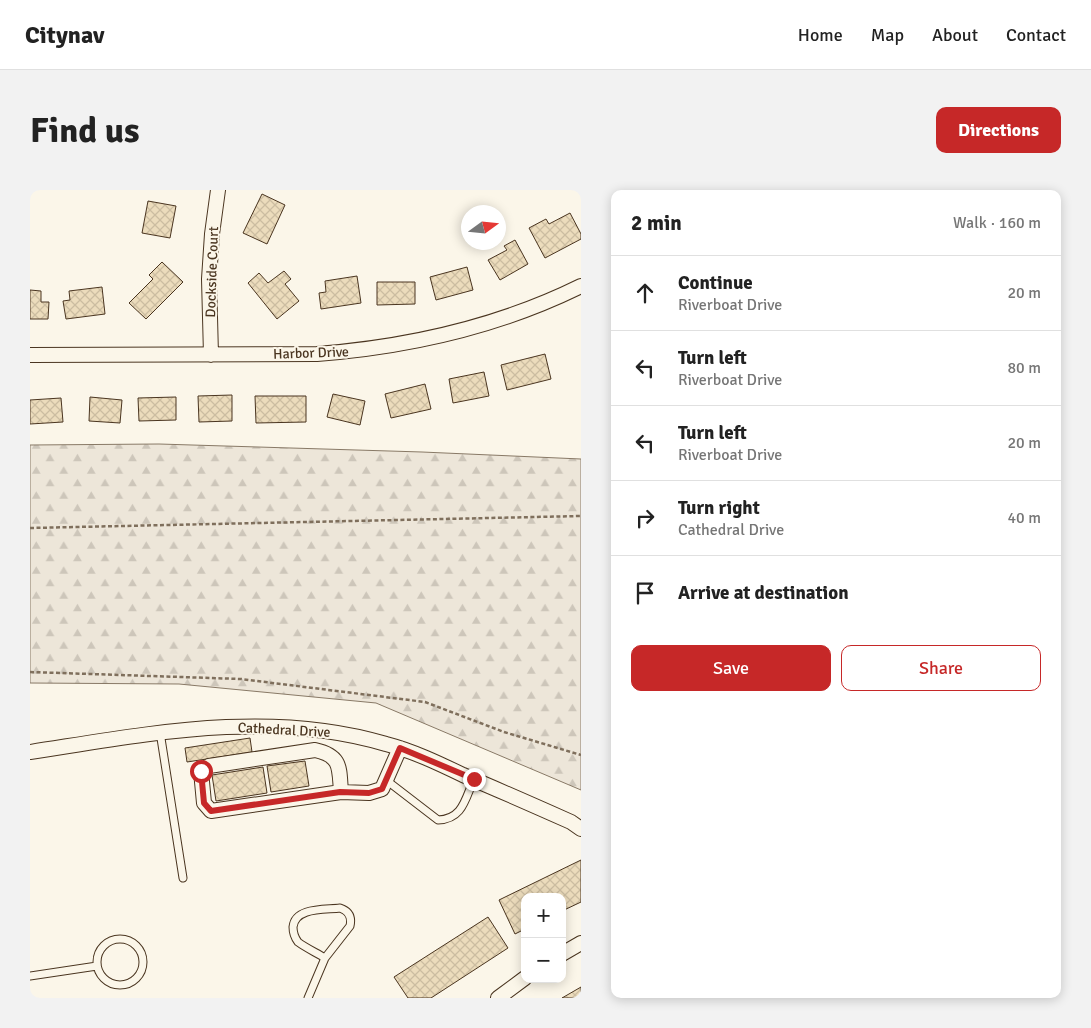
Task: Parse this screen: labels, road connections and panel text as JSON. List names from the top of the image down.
{
  "streets": {
    "street": ["Dockside Court", "Harbor Drive", "Cathedral Drive"]
  },
  "crossings": [
    ["Dockside Court", "Harbor Drive"]
  ],
  "north": "right",
  "page": {
    "header": "Citynav",
    "nav": [
      "Home",
      "Map",
      "About",
      "Contact"
    ],
    "buttons": [
      "Directions",
      ["Save", "Share"]
    ],
    "title": "Find us",
    "heading": ["2 min", "Walk · 160 m"],
    "list": [
      ["Continue", "Riverboat Drive", "20 m"],
      ["Turn left", "Riverboat Drive", "80 m"],
      ["Turn left", "Riverboat Drive", "20 m"],
      ["Turn right", "Cathedral Drive", "40 m"],
      "Arrive at destination"
    ],
    "map_buttons": ["+", "−"]
  }
}
